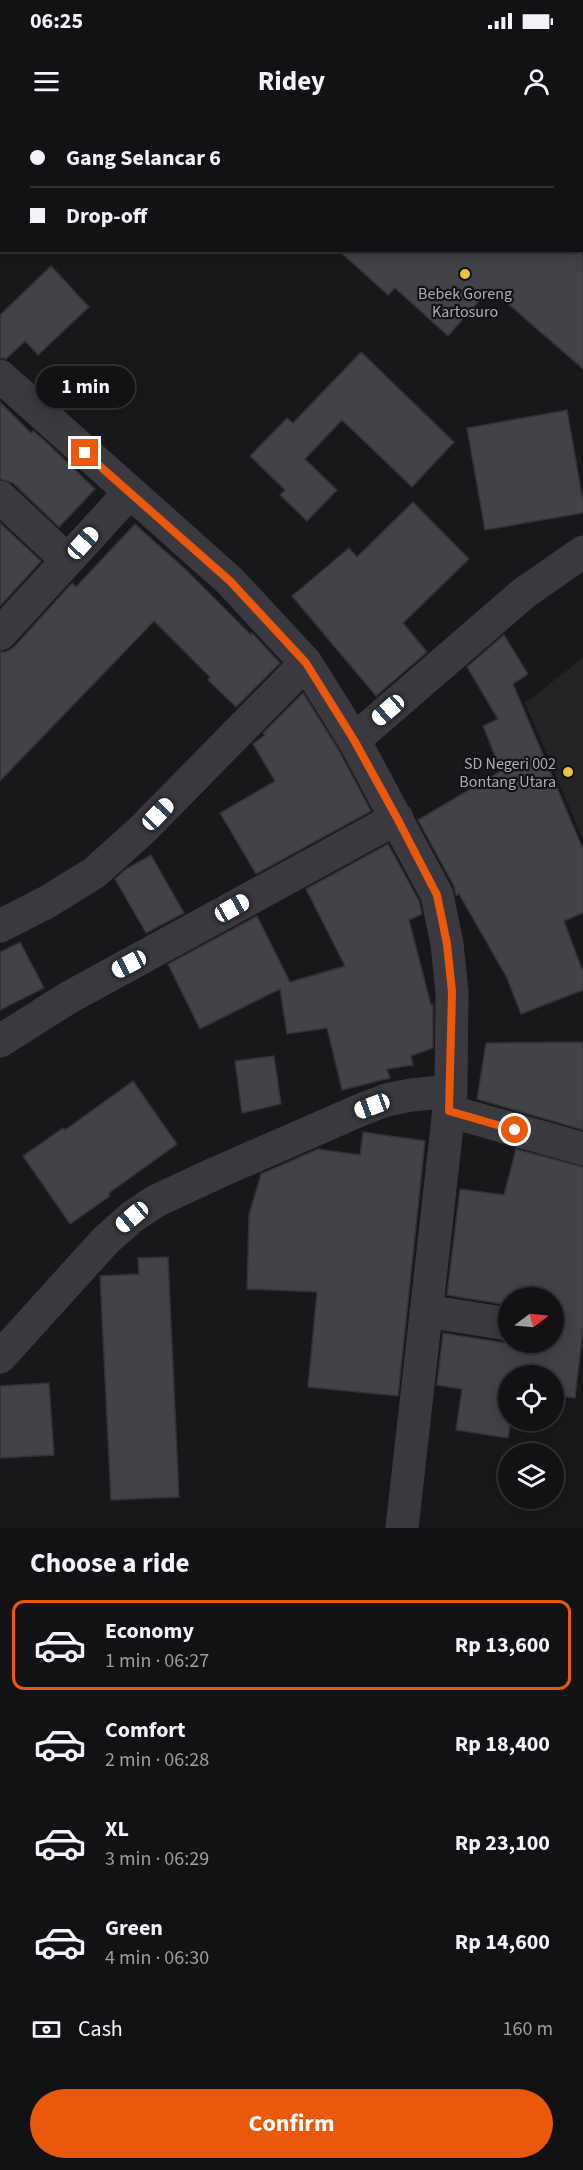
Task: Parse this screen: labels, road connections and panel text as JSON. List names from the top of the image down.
{
  "places": ["Bebek Goreng Kartosuro", "SD Negeri 002 Bontang Utara"],
  "north": "right",
  "page": {
    "status": "06:25",
    "header": "Ridey",
    "banner": ["Gang Selancar 6", "Drop-off"],
    "bubble": "1 min",
    "heading": "Choose a ride",
    "list": [
      {
        "name": "Economy",
        "note": "1 min · 06:27",
        "value": "Rp 13,600"
      },
      {
        "name": "Comfort",
        "note": "2 min · 06:28",
        "value": "Rp 18,400"
      },
      {
        "name": "XL",
        "note": "3 min · 06:29",
        "value": "Rp 23,100"
      },
      {
        "name": "Green",
        "note": "4 min · 06:30",
        "value": "Rp 14,600"
      }
    ],
    "pay": ["Cash", "160 m"],
    "buttons": "Confirm"
  }
}
